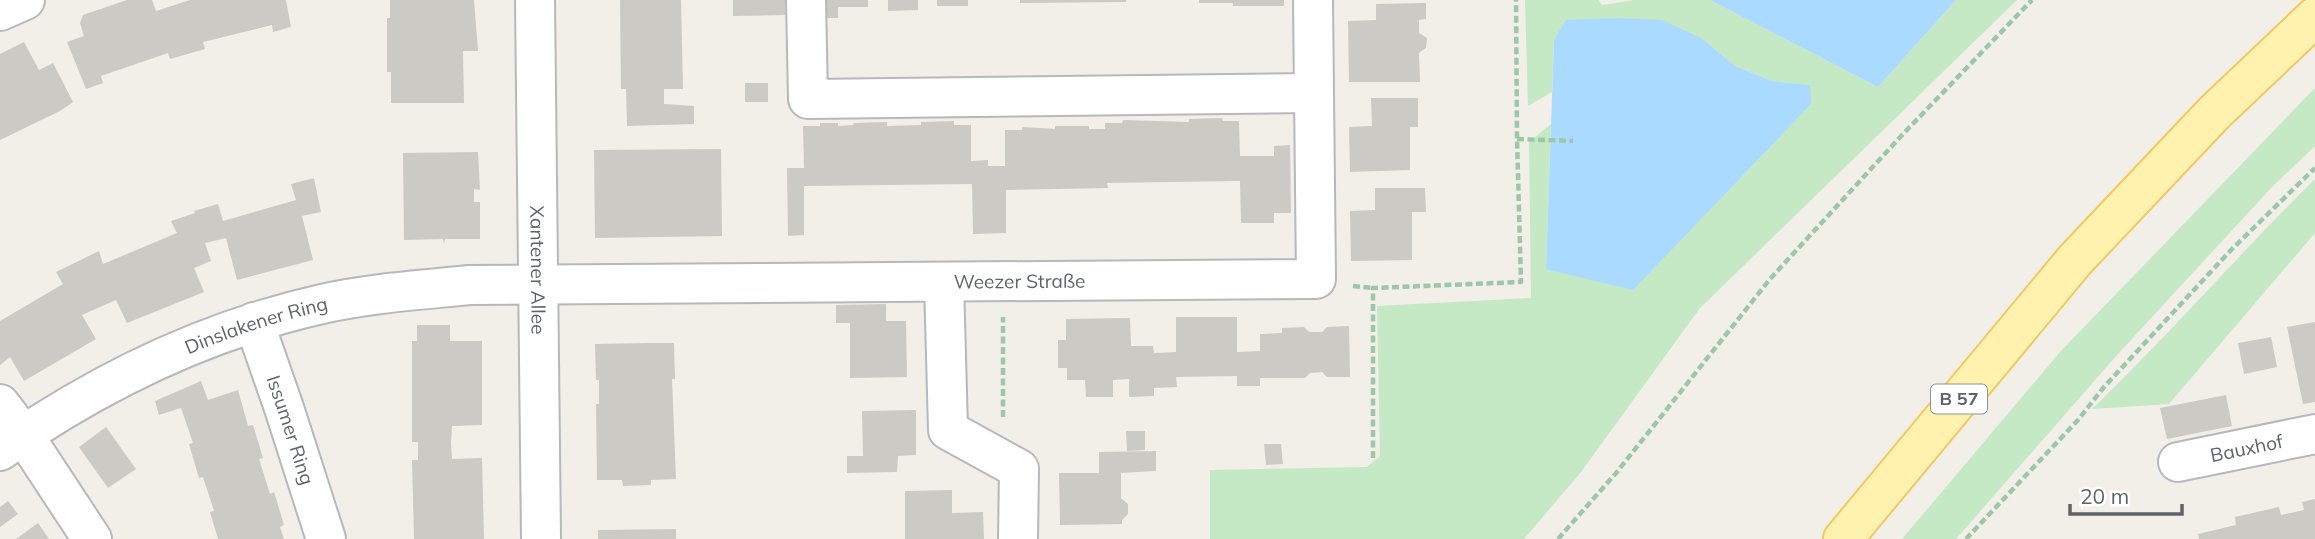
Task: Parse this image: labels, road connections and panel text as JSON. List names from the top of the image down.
{
  "streets": {
    "main road": ["B 57"],
    "street": [
      "Xantener Allee",
      "Weezer Straße",
      "Dinslakener Ring",
      "Issumer Ring",
      "Bauxhof"
    ]
  },
  "crossings": [
    ["Xantener Allee", "Weezer Straße"],
    ["Xantener Allee", "Dinslakener Ring"],
    ["Weezer Straße", "Dinslakener Ring"],
    ["Dinslakener Ring", "Issumer Ring"]
  ],
  "scale_bar": "20 m"
}
